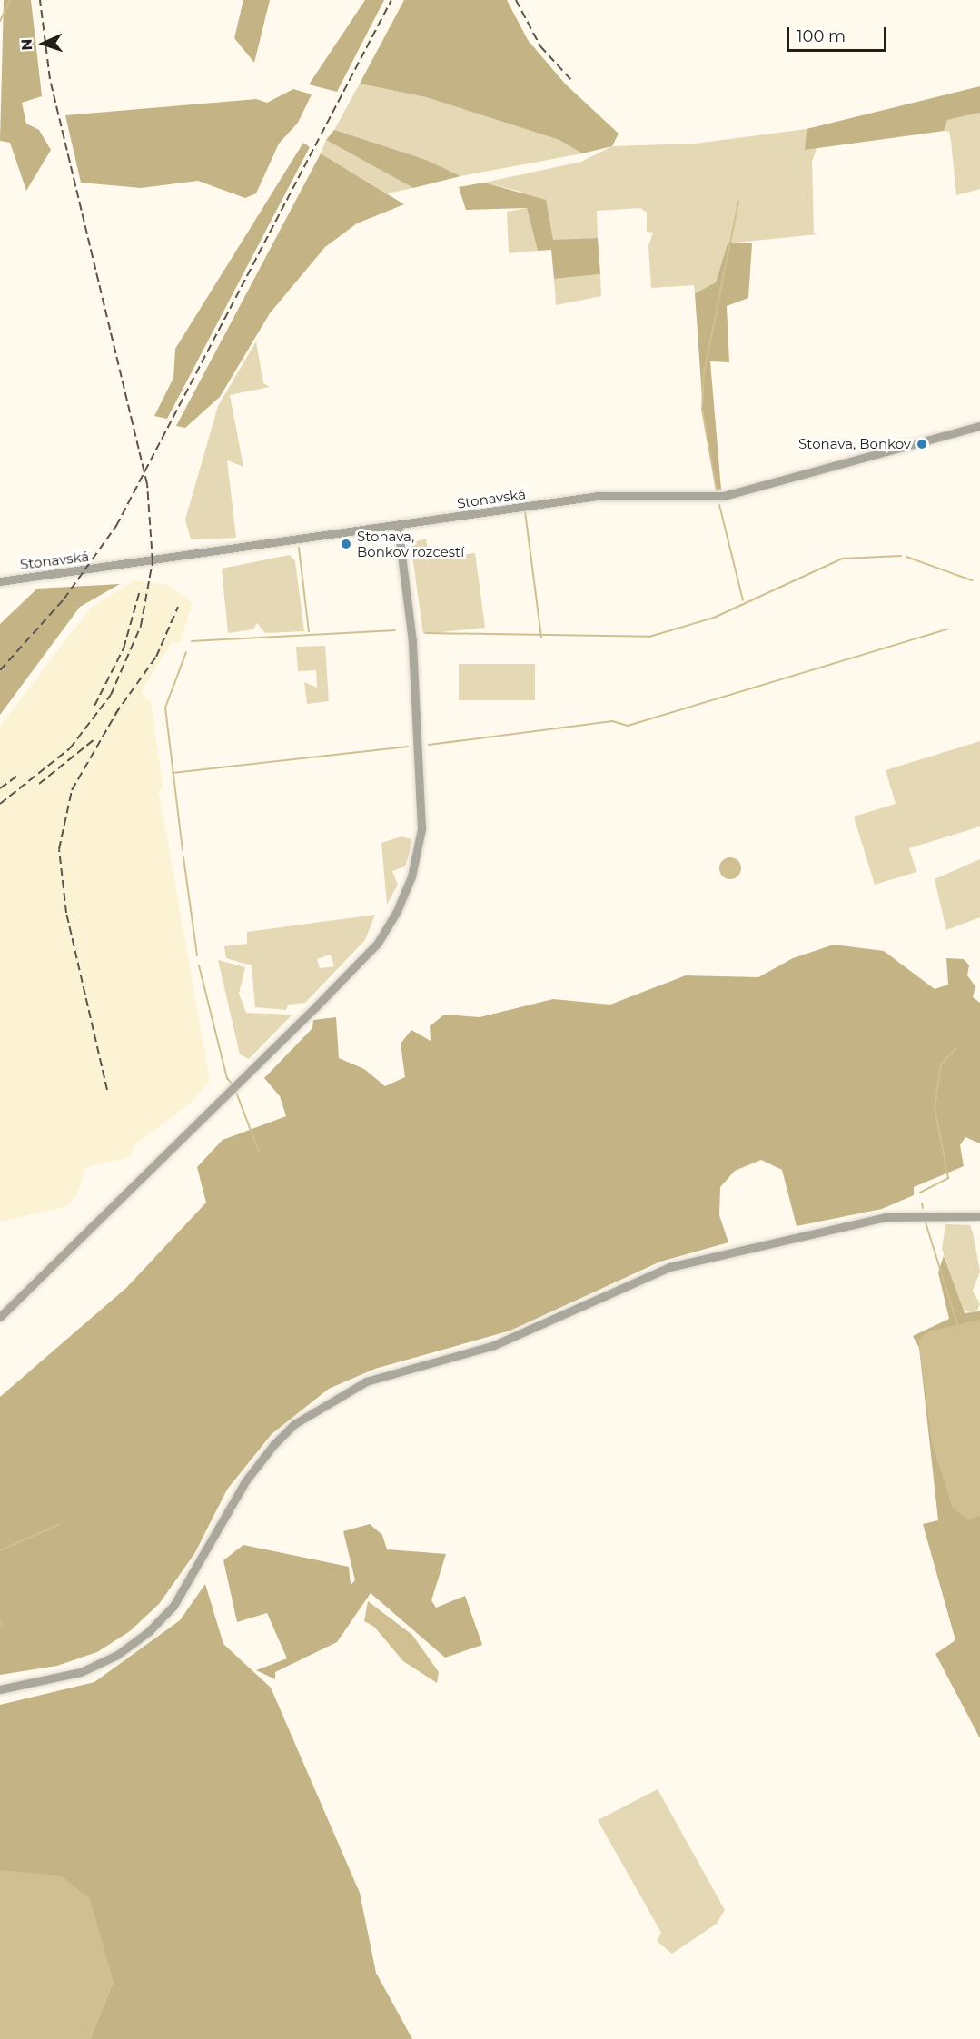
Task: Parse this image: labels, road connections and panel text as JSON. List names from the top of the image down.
{
  "streets": {
    "street": ["Stonavská"]
  },
  "places": ["Stonava, Bonkov", "Stonava, Bonkov rozcestí"],
  "scale_bar": "100 m",
  "north": "left"
}
